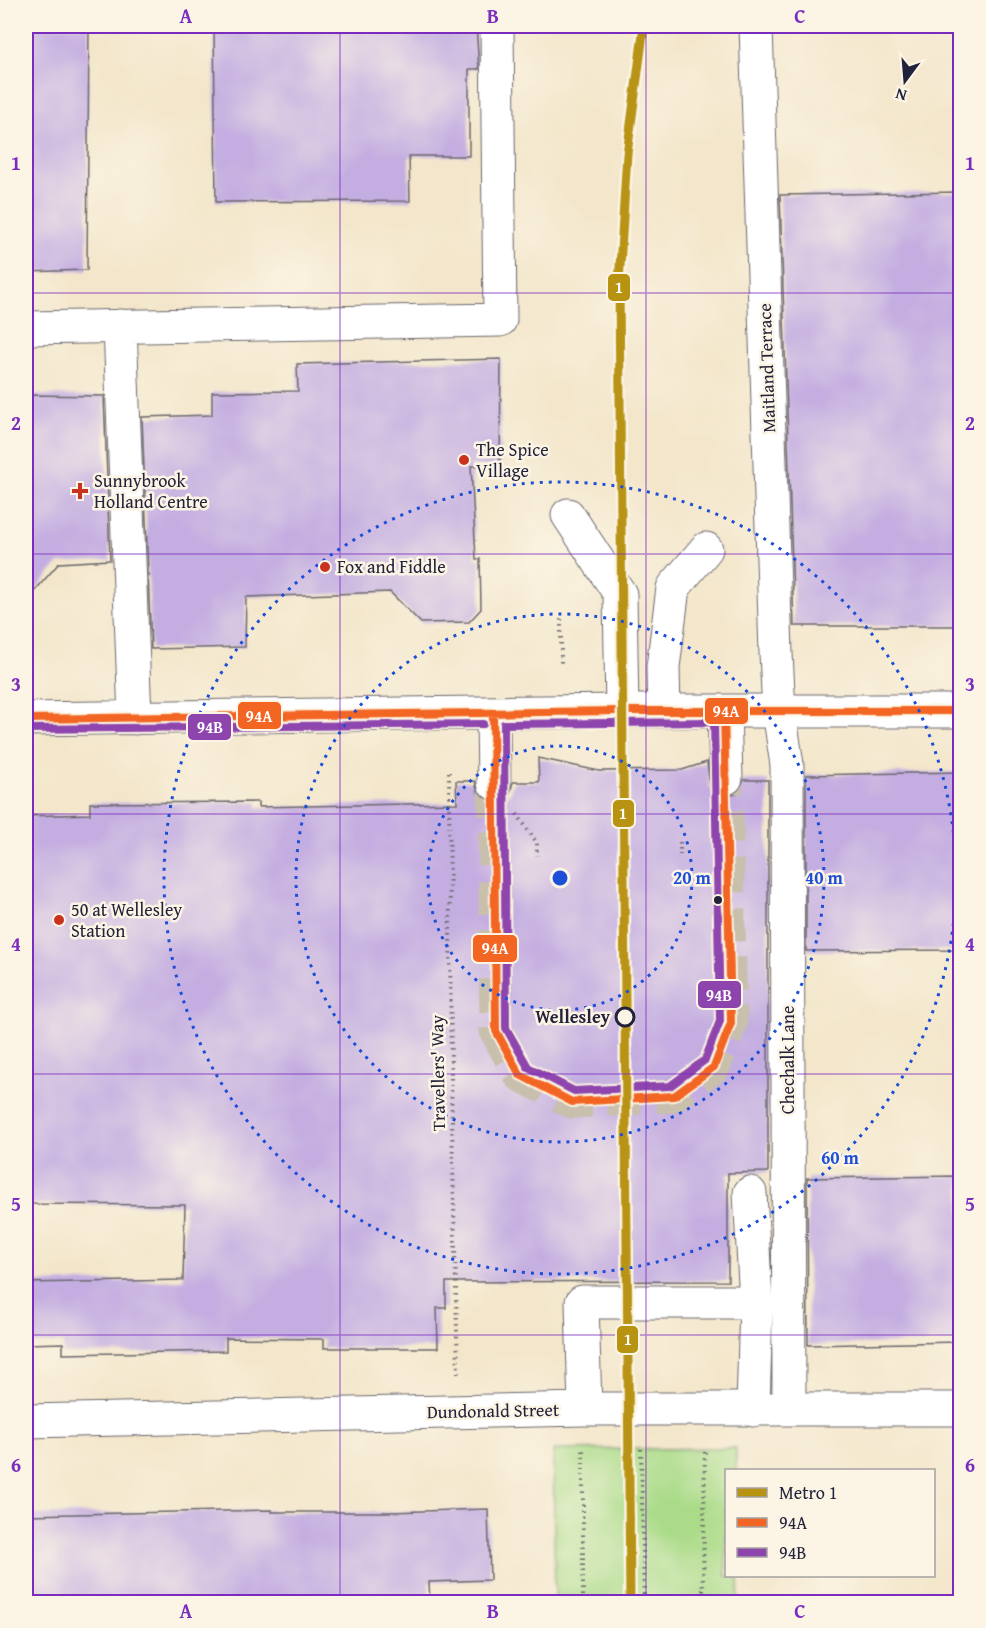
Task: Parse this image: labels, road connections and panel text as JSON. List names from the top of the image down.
{
  "streets": {
    "street": ["Maitland Terrace", "Chechalk Lane", "Dundonald Street"],
    "path": ["Travellers' Way"]
  },
  "crossings": [
    ["Maitland Terrace", "Chechalk Lane"],
    ["Chechalk Lane", "Dundonald Street"]
  ],
  "places": {
    "other": [
      "The Spice Village",
      "Fox and Fiddle",
      "50 at Wellesley Station",
      "Wellesley"
    ],
    "health": ["Sunnybrook Holland Centre"]
  },
  "lines": ["metro line 1", "transit line 94A", "transit line 94B"],
  "legend": ["Metro 1", "94A", "94B"],
  "north": "bottom",
  "grid": {
    "columns": ["A", "B", "C"],
    "rows": [
      "1",
      "2",
      "3",
      "4",
      "5",
      "6"
    ]
  },
  "rings": ["20 m", "40 m", "60 m"]
}
